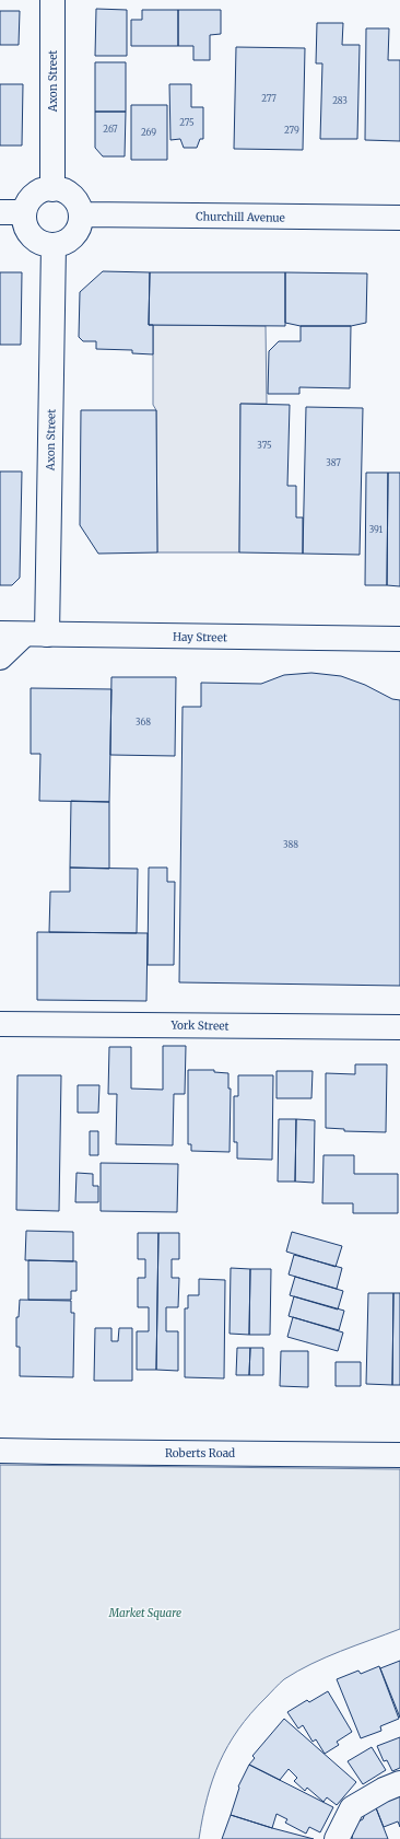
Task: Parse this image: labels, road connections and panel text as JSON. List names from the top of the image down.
{
  "streets": {
    "street": [
      "Axon Street",
      "Churchill Avenue",
      "Hay Street",
      "York Street",
      "Roberts Road"
    ]
  },
  "crossings": [
    ["Axon Street", "Churchill Avenue"],
    ["Axon Street", "Hay Street"]
  ],
  "parks": ["Market Square"],
  "house_numbers": [
    "277",
    "283",
    "275",
    "267",
    "279",
    "269",
    "375",
    "387",
    "391",
    "368",
    "388"
  ]
}
